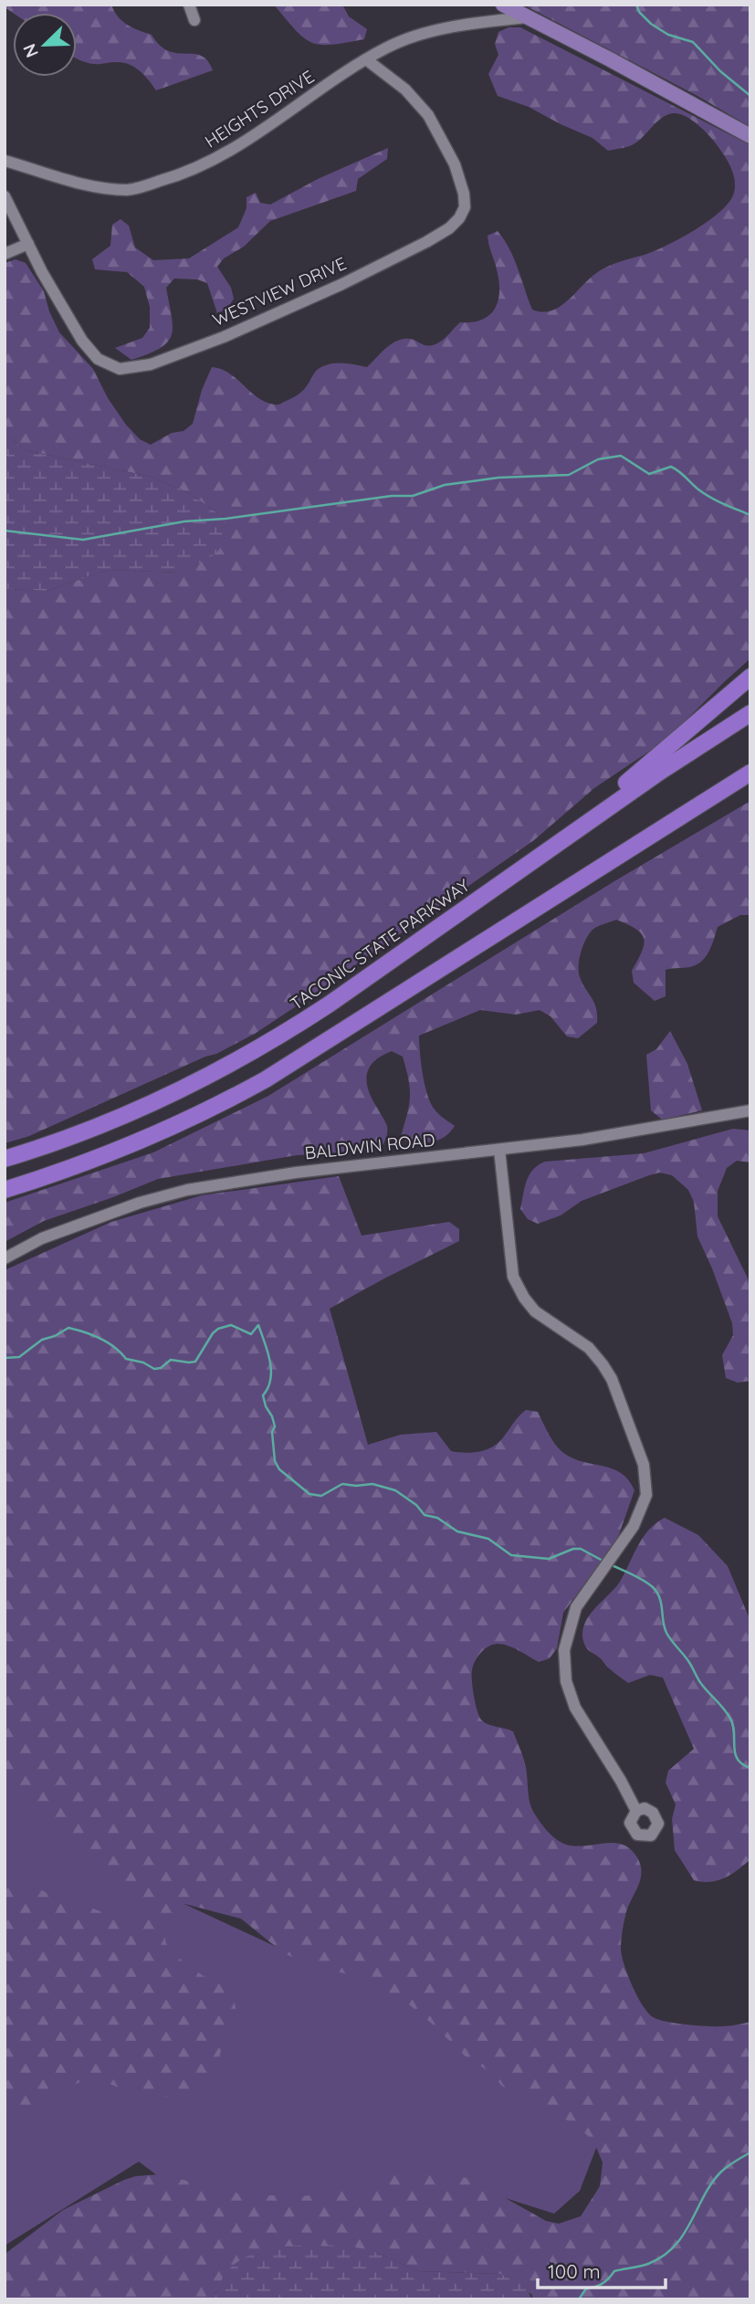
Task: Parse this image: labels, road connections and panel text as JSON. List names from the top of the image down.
{
  "streets": {
    "highway": ["TACONIC STATE PARKWAY"],
    "street": ["HEIGHTS DRIVE", "WESTVIEW DRIVE", "BALDWIN ROAD"]
  },
  "crossings": [
    ["HEIGHTS DRIVE", "WESTVIEW DRIVE"]
  ],
  "scale_bar": "100 m",
  "north": "bottom left"
}
